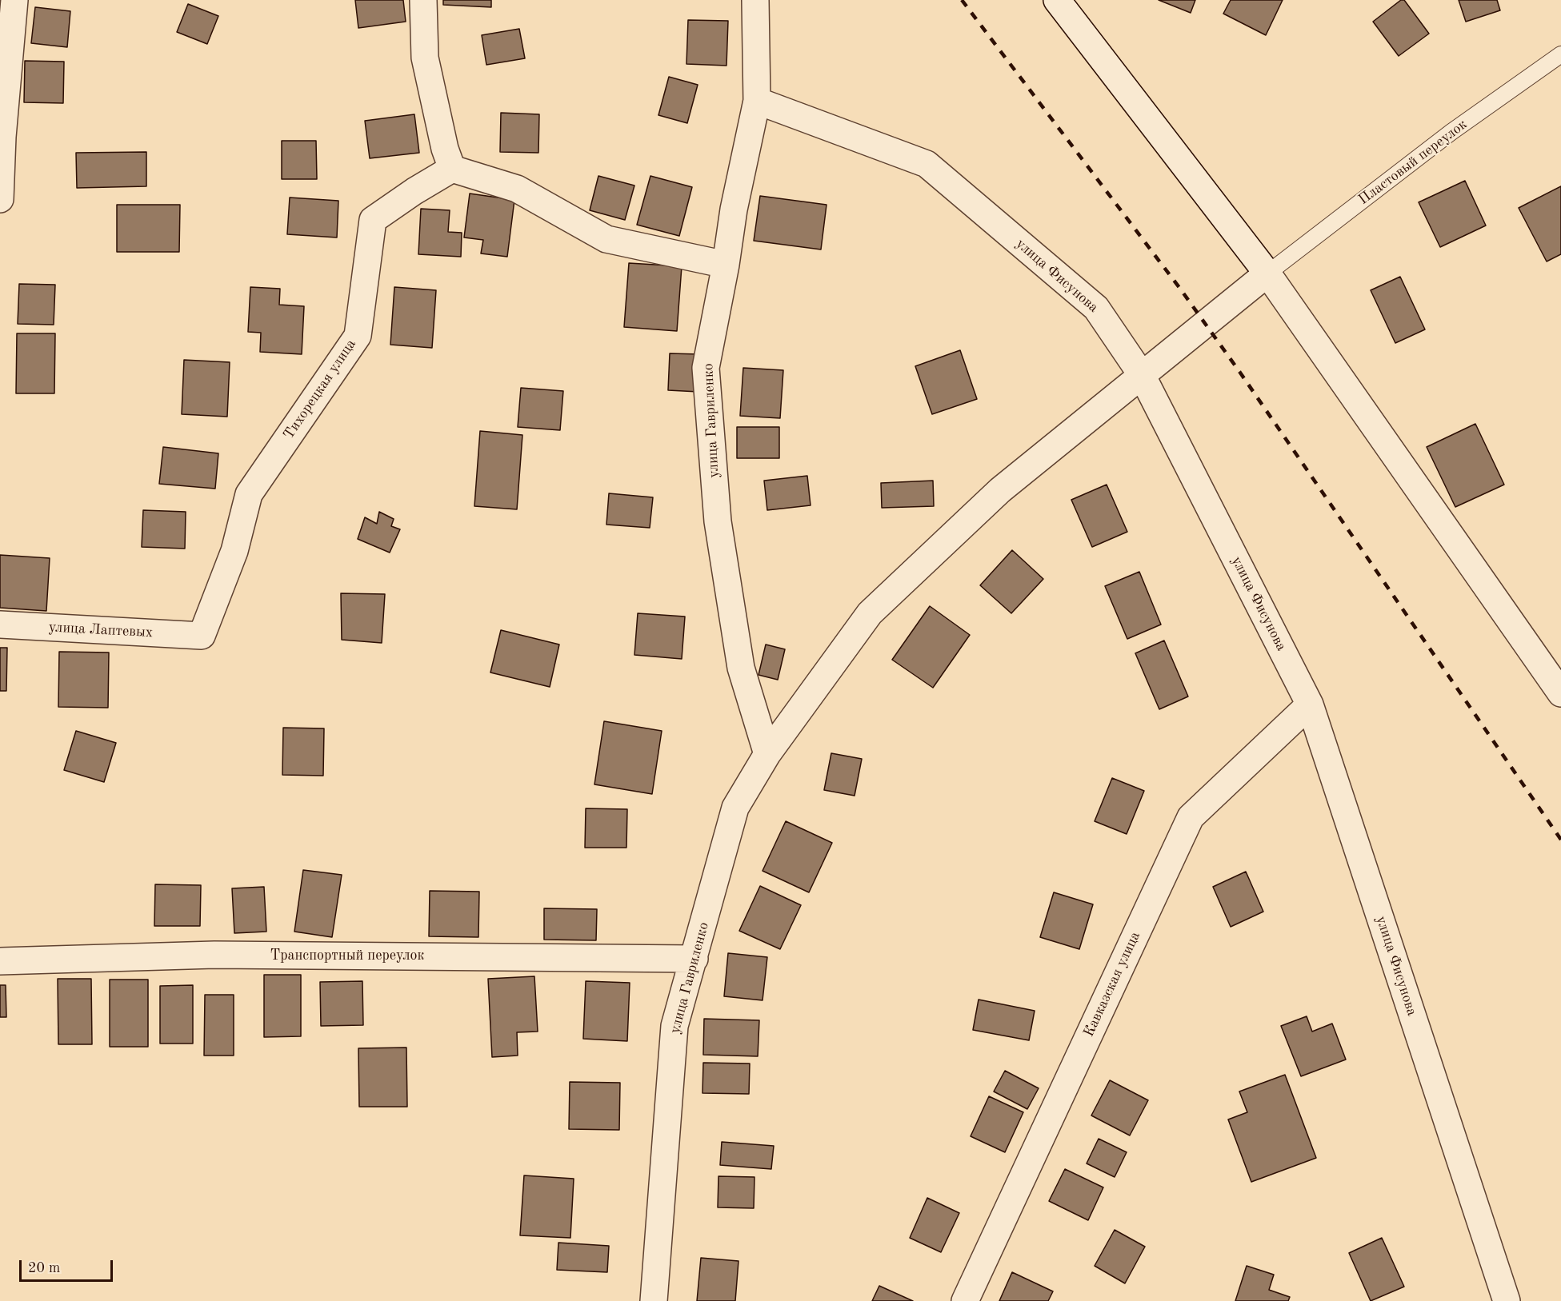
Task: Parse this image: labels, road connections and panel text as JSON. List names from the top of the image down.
{
  "streets": {
    "street": [
      "улица Фисунова",
      "Тихорецкая улица",
      "улица Гавриленко",
      "улица Лаптевых",
      "Транспортный переулок",
      "Кавказская улица"
    ],
    "lane": ["Пластовый переулок"]
  },
  "crossings": [
    ["Пластовый переулок", "улица Гавриленко"],
    ["улица Фисунова", "улица Гавриленко"],
    ["улица Фисунова", "Кавказская улица"],
    ["Тихорецкая улица", "улица Лаптевых"],
    ["улица Гавриленко", "Транспортный переулок"]
  ],
  "scale_bar": "20 m"
}
